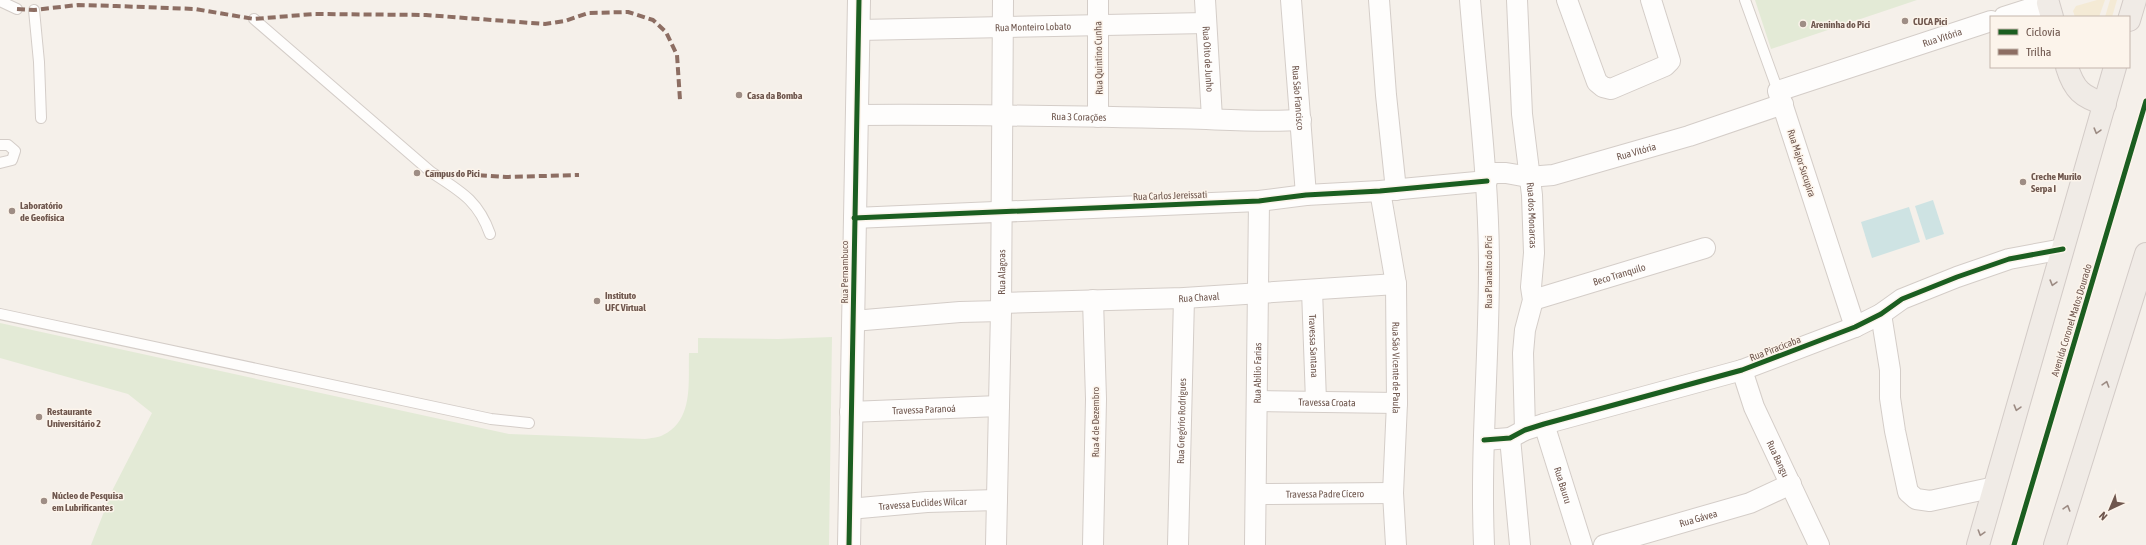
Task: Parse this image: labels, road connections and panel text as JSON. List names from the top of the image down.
{
  "streets": {
    "street": [
      "Rua Monteiro Lobato",
      "Rua Vitória",
      "Rua Quintino Cunha",
      "Rua Oito de Junho",
      "Rua São Francisco",
      "Rua 3 Corações",
      "Rua Major Sucupira",
      "Rua Carlos Jereissati",
      "Rua dos Monarcas",
      "Rua Pernambuco",
      "Rua Planalto do Pici",
      "Rua Alagoas",
      "Beco Tranquilo",
      "Rua Chaval",
      "Travessa Santana",
      "Rua Piracicaba",
      "Rua São Vicente de Paula",
      "Rua Abílio Farias",
      "Travessa Croata",
      "Travessa Paranoá",
      "Rua Gregório Rodrigues",
      "Rua 4 de Dezembro",
      "Rua Bangu",
      "Rua Bauru",
      "Travessa Padre Cícero",
      "Travessa Euclides Wilcar",
      "Rua Gávea"
    ],
    "cycle path": ["Avenida Coronel Matos Dourado"]
  },
  "crossings": [
    ["Rua Monteiro Lobato", "Rua Quintino Cunha"],
    ["Rua Monteiro Lobato", "Rua Oito de Junho"],
    ["Rua Monteiro Lobato", "Rua Pernambuco"],
    ["Rua Monteiro Lobato", "Rua Alagoas"],
    ["Rua Vitória", "Rua Major Sucupira"],
    ["Rua Vitória", "Rua Carlos Jereissati"],
    ["Rua Vitória", "Rua dos Monarcas"],
    ["Rua Vitória", "Rua Planalto do Pici"],
    ["Rua Quintino Cunha", "Rua 3 Corações"],
    ["Rua Oito de Junho", "Rua 3 Corações"],
    ["Rua São Francisco", "Rua 3 Corações"],
    ["Rua São Francisco", "Rua Carlos Jereissati"],
    ["Rua 3 Corações", "Rua Pernambuco"],
    ["Rua 3 Corações", "Rua Alagoas"],
    ["Rua Major Sucupira", "Rua Piracicaba"],
    ["Rua Carlos Jereissati", "Rua Pernambuco"],
    ["Rua Carlos Jereissati", "Rua Planalto do Pici"],
    ["Rua Carlos Jereissati", "Rua Alagoas"],
    ["Rua Carlos Jereissati", "Rua São Vicente de Paula"],
    ["Rua Carlos Jereissati", "Rua Abílio Farias"],
    ["Rua dos Monarcas", "Beco Tranquilo"],
    ["Rua dos Monarcas", "Rua Piracicaba"],
    ["Rua Pernambuco", "Rua Chaval"],
    ["Rua Pernambuco", "Travessa Paranoá"],
    ["Rua Pernambuco", "Travessa Euclides Wilcar"],
    ["Rua Planalto do Pici", "Rua Piracicaba"],
    ["Rua Alagoas", "Rua Chaval"],
    ["Rua Alagoas", "Travessa Paranoá"],
    ["Rua Alagoas", "Travessa Euclides Wilcar"],
    ["Rua Chaval", "Travessa Santana"],
    ["Rua Chaval", "Rua São Vicente de Paula"],
    ["Rua Chaval", "Rua Abílio Farias"],
    ["Rua Chaval", "Rua Gregório Rodrigues"],
    ["Rua Chaval", "Rua 4 de Dezembro"],
    ["Travessa Santana", "Travessa Croata"],
    ["Rua Piracicaba", "Rua Bangu"],
    ["Rua Piracicaba", "Rua Bauru"],
    ["Rua São Vicente de Paula", "Travessa Croata"],
    ["Rua São Vicente de Paula", "Travessa Padre Cícero"],
    ["Rua Abílio Farias", "Travessa Croata"],
    ["Rua Abílio Farias", "Travessa Padre Cícero"],
    ["Rua Bangu", "Rua Gávea"]
  ],
  "places": [
    "CUCA Pici",
    "Areninha do Pici",
    "Casa da Bomba",
    "Campus do Pici",
    "Creche Murilo Serpa I",
    "Laboratório de Geofísica",
    "Instituto UFC Virtual",
    "Restaurante Universitário 2",
    "Núcleo de Pesquisa em Lubrificantes"
  ],
  "legend": ["Ciclovia", "Trilha"],
  "north": "bottom left"
}
